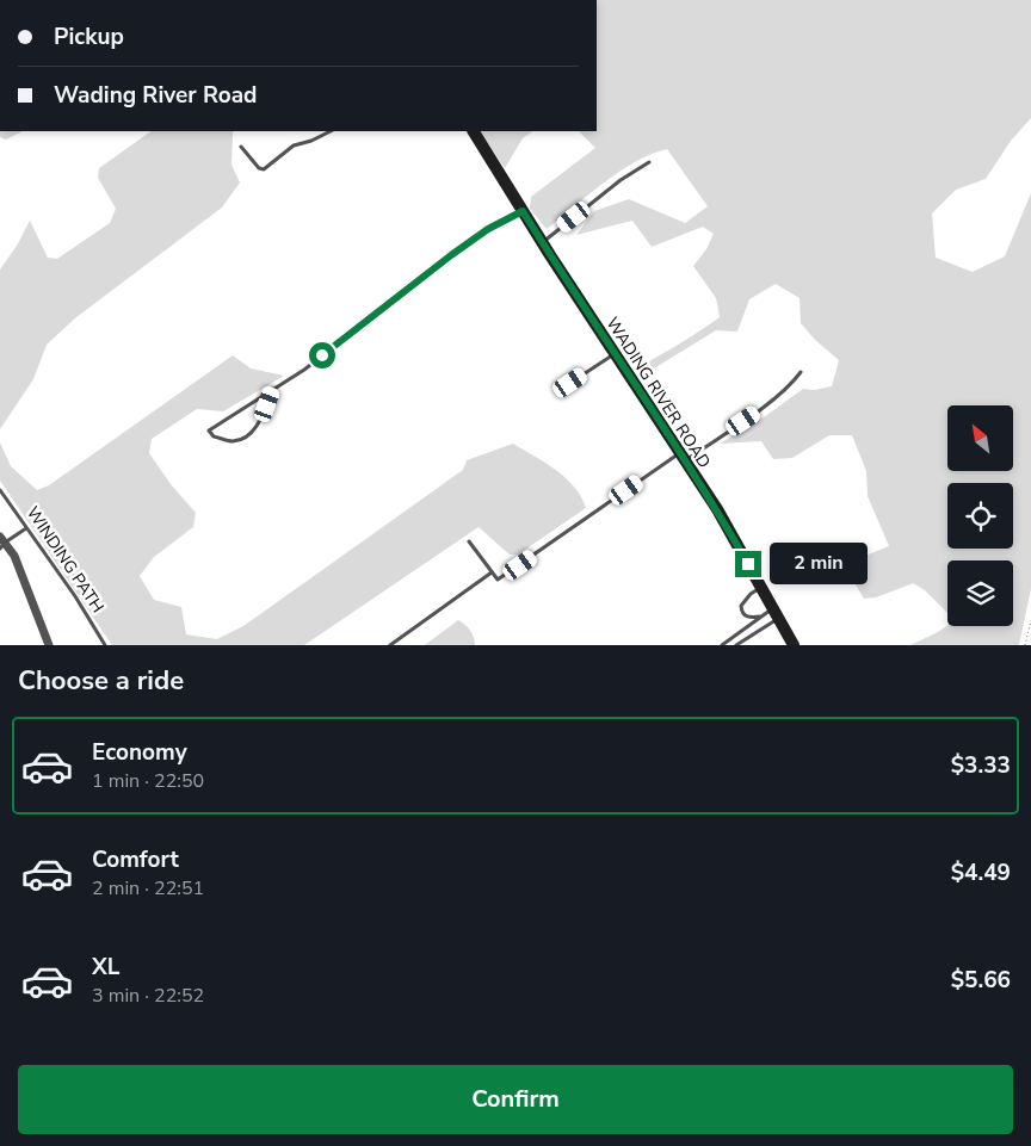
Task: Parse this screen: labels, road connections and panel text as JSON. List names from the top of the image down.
{
  "streets": {
    "main road": ["WADING RIVER ROAD"],
    "lane": ["WINDING PATH"]
  },
  "north": "top left",
  "page": {
    "banner": ["Pickup", "Wading River Road"],
    "bubble": "2 min",
    "heading": "Choose a ride",
    "list": [
      {
        "name": "Economy",
        "note": "1 min · 22:50",
        "value": "$3.33"
      },
      {
        "name": "Comfort",
        "note": "2 min · 22:51",
        "value": "$4.49"
      },
      {
        "name": "XL",
        "note": "3 min · 22:52",
        "value": "$5.66"
      }
    ],
    "buttons": "Confirm"
  }
}
